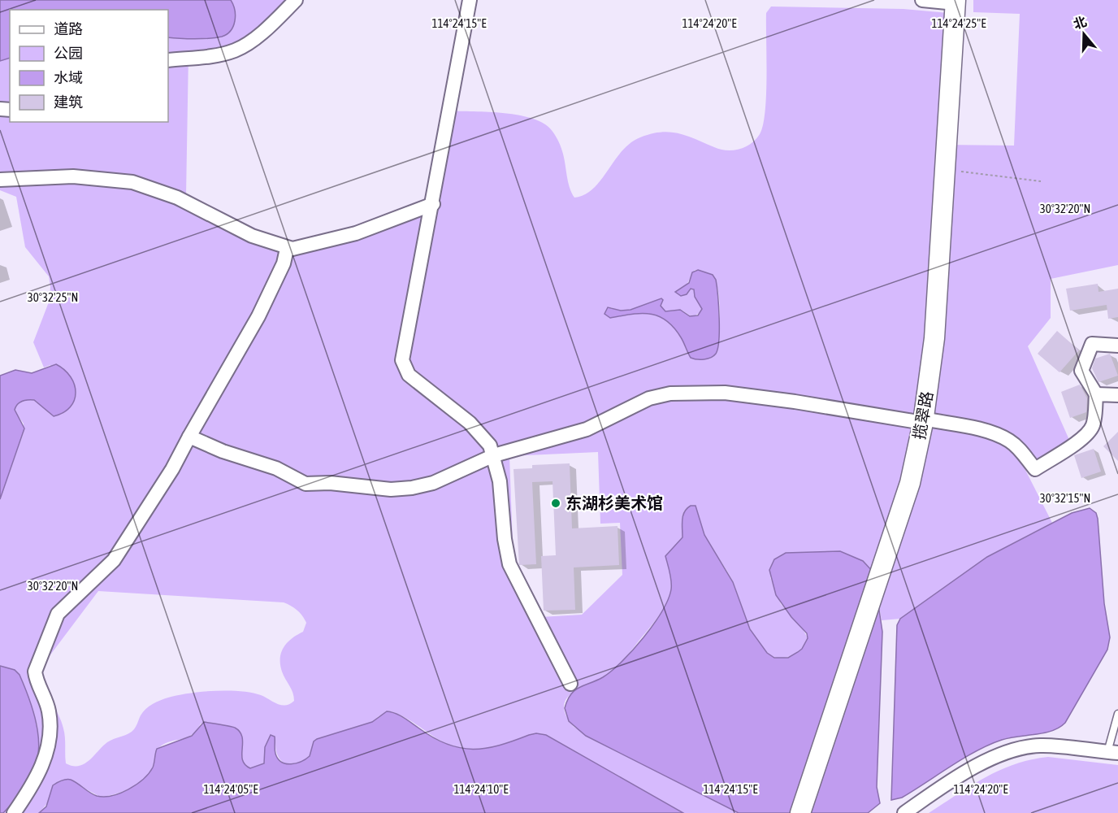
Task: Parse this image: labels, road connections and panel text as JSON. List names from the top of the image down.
{
  "streets": {
    "street": ["揽翠路"]
  },
  "places": ["东湖杉美术馆"],
  "legend": [
    "道路",
    "公园",
    "水域",
    "建筑"
  ],
  "north": "top",
  "coordinates": [
    "114°24'15\"E",
    "114°24'20\"E",
    "114°24'25\"E",
    "30°32'20\"N",
    "30°32'25\"N",
    "30°32'15\"N",
    "114°24'05\"E",
    "114°24'10\"E"
  ]
}
